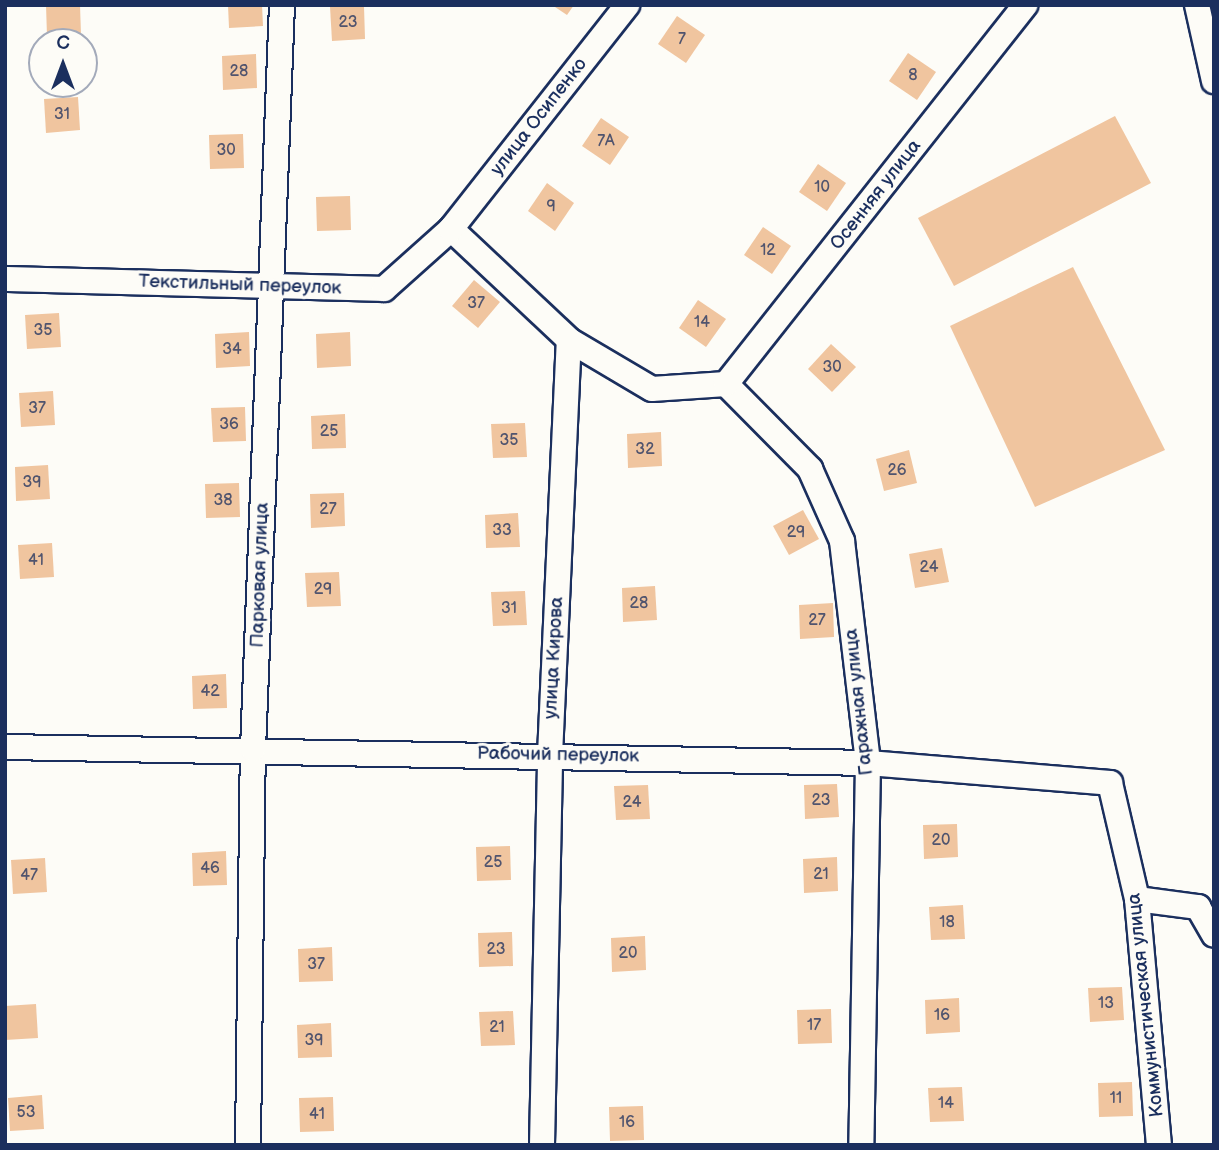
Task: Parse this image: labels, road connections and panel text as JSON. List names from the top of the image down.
{
  "streets": {
    "street": [
      "улица Осипенко",
      "Осенняя улица",
      "Текстильный переулок",
      "Парковая улица",
      "улица Кирова",
      "Гаражная улица",
      "Рабочий переулок",
      "Коммунистическая улица"
    ]
  },
  "crossings": [
    ["улица Осипенко", "Текстильный переулок"],
    ["Осенняя улица", "Гаражная улица"],
    ["Текстильный переулок", "Парковая улица"],
    ["Парковая улица", "Рабочий переулок"],
    ["улица Кирова", "Рабочий переулок"],
    ["Гаражная улица", "Рабочий переулок"],
    ["Рабочий переулок", "Коммунистическая улица"]
  ],
  "house_numbers": [
    "23",
    "7",
    "28",
    "8",
    "31",
    "7А",
    "30",
    "10",
    "9",
    "12",
    "37",
    "14",
    "35",
    "34",
    "30",
    "37",
    "36",
    "25",
    "35",
    "32",
    "26",
    "39",
    "38",
    "27",
    "33",
    "29",
    "41",
    "24",
    "29",
    "28",
    "31",
    "27",
    "42",
    "23",
    "24",
    "20",
    "25",
    "46",
    "21",
    "47",
    "18",
    "23",
    "20",
    "37",
    "13",
    "16",
    "17",
    "21",
    "39",
    "11",
    "14",
    "53",
    "41",
    "16"
  ],
  "north": "top"
}
